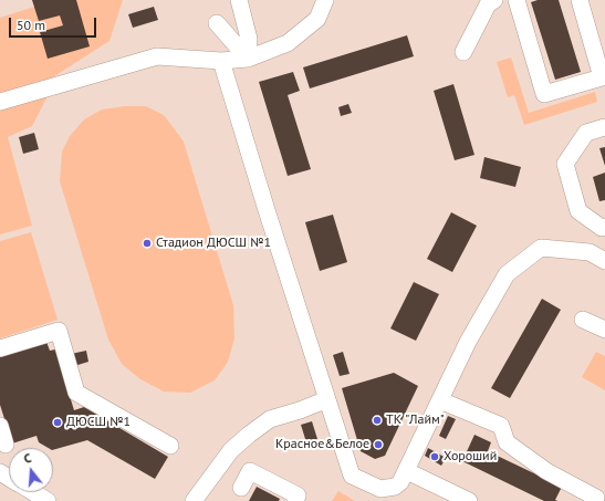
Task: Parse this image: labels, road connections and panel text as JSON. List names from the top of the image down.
{
  "places": [
    "Стадион ДЮСШ №1",
    "ТК \"Лайм\"",
    "ДЮСШ №1",
    "Красное&Белое",
    "Хороший"
  ],
  "scale_bar": "50 m",
  "north": "top"
}
